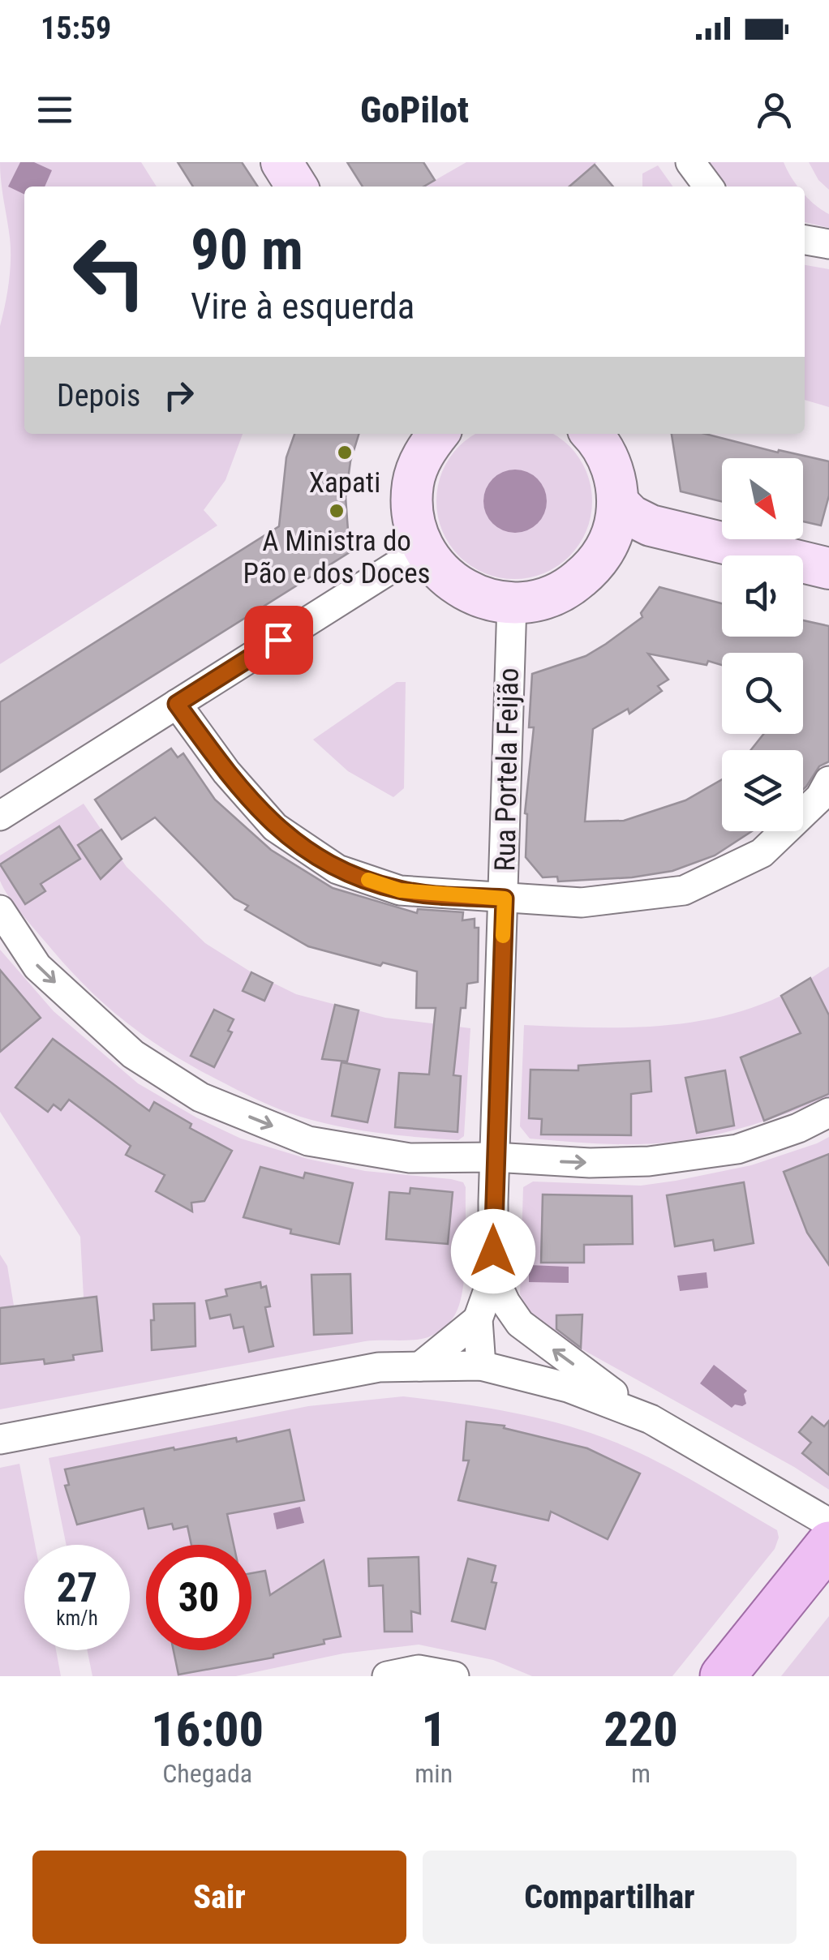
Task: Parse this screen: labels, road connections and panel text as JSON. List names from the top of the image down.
{
  "streets": {
    "street": ["Rua Portela Feijão"]
  },
  "places": ["Xapati", "A Ministra do Pão e dos Doces"],
  "north": "bottom right",
  "page": {
    "status": "15:59",
    "header": "GoPilot",
    "turn": ["90 m", "Vire à esquerda"],
    "then": "Depois",
    "speed": "27 km/h",
    "limit": "30",
    "eta": [
      "16:00",
      "Chegada",
      "1",
      "min",
      "220",
      "m"
    ],
    "buttons": ["Sair", "Compartilhar"]
  }
}
